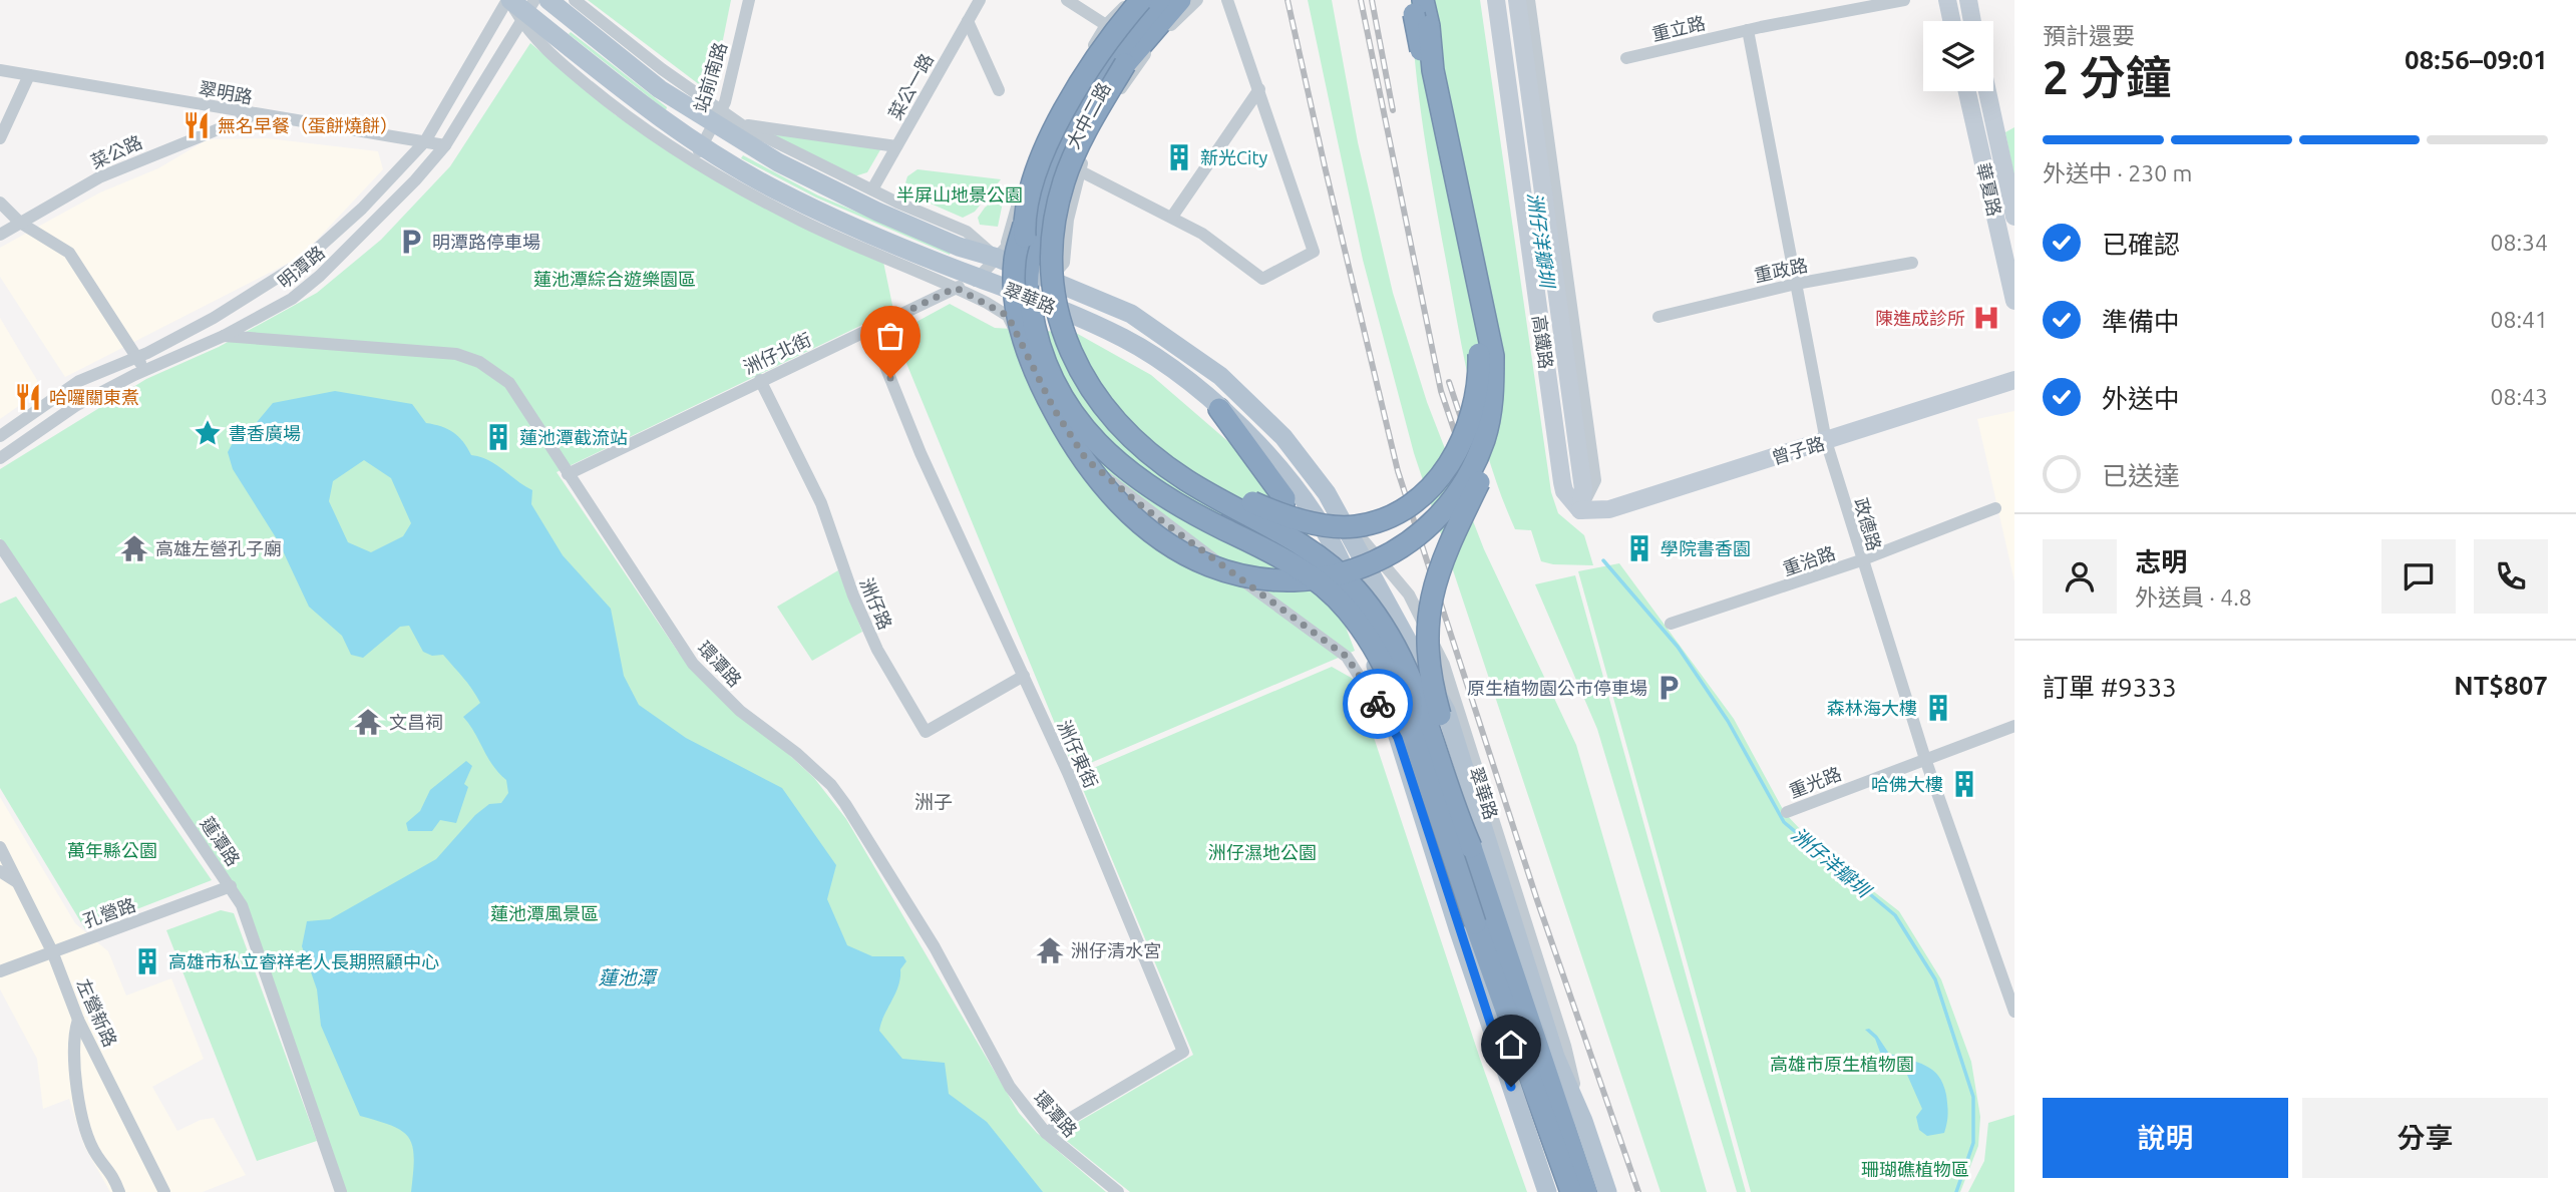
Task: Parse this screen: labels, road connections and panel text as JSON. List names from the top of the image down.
{
  "streets": {
    "main road": ["翠華路"],
    "street": [
      "重立路",
      "站前南路",
      "菜公一路",
      "翠明路",
      "大中二路",
      "菜公路",
      "華夏路",
      "明潭路",
      "重政路",
      "高鐵路",
      "洲仔北街",
      "曾子路",
      "政德路",
      "重治路",
      "洲仔路",
      "環潭路",
      "洲仔東街",
      "重光路",
      "蓮潭路",
      "孔營路",
      "左營新路"
    ]
  },
  "crossings": [
    ["重立路", "政德路"],
    ["站前南路", "翠華路"],
    ["菜公一路", "翠華路"],
    ["翠明路", "菜公路"],
    ["翠明路", "明潭路"],
    ["大中二路", "翠華路"],
    ["明潭路", "翠華路"],
    ["明潭路", "環潭路"],
    ["重政路", "政德路"],
    ["翠華路", "洲仔北街"],
    ["高鐵路", "曾子路"],
    ["洲仔北街", "洲仔路"],
    ["洲仔北街", "環潭路"],
    ["洲仔北街", "洲仔東街"],
    ["曾子路", "政德路"],
    ["政德路", "重治路"],
    ["政德路", "重光路"],
    ["洲仔路", "洲仔東街"],
    ["環潭路", "洲仔東街"],
    ["蓮潭路", "孔營路"],
    ["孔營路", "左營新路"]
  ],
  "districts": ["洲子"],
  "water": ["洲仔洋瓣圳", "蓮池潭"],
  "parks": [
    "半屏山地景公園",
    "蓮池潭綜合遊樂園區",
    "萬年縣公園",
    "洲仔濕地公園",
    "蓮池潭風景區",
    "高雄市原生植物園",
    "珊瑚礁植物區"
  ],
  "places": {
    "restaurant": ["無名早餐（蛋餅燒餅）", "哈囉關東煮"],
    "building": [
      "新光City",
      "蓮池潭截流站",
      "學院書香園",
      "森林海大樓",
      "哈佛大樓",
      "高雄市私立睿祥老人長期照顧中心"
    ],
    "parking": ["明潭路停車場", "原生植物園公巿停車場"],
    "hospital": ["陳進成診所"],
    "place": ["書香廣場"],
    "temple": ["高雄左營孔子廟", "文昌祠", "洲仔清水宮"]
  },
  "page": {
    "heading": ["2 分鐘", "預計還要", "08:56–09:01"],
    "panel": [
      "志明",
      "外送員 · 4.8",
      "訂單 #9333",
      "NT$807"
    ],
    "bar": "外送中 · 230 m",
    "list": [
      ["已確認", "08:34"],
      ["準備中", "08:41"],
      ["外送中", "08:43"],
      "已送達"
    ],
    "buttons": ["說明", "分享"]
  }
}
